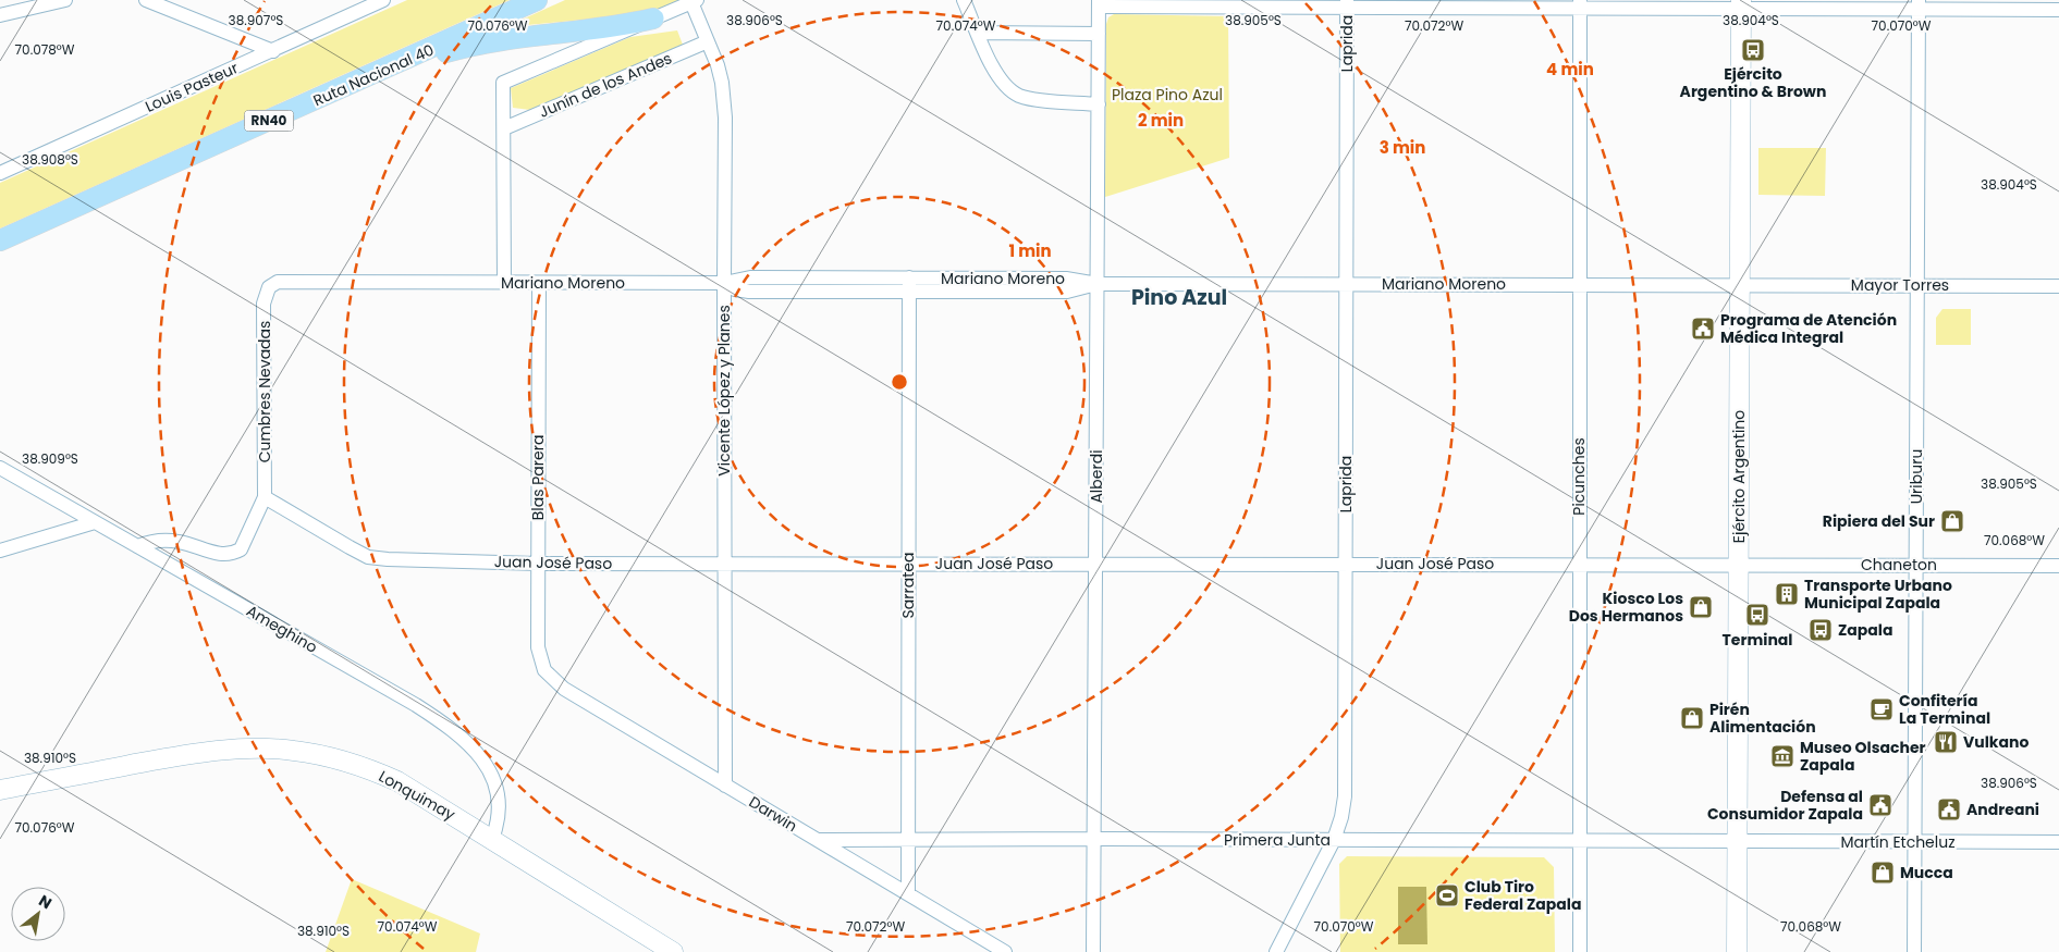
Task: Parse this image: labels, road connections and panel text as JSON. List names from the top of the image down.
{
  "streets": {
    "main road": [
      "Ruta Nacional 40",
      "RN40",
      "Ejército Argentino",
      "Lonquimay"
    ],
    "street": [
      "Laprida",
      "Junín de los Andes",
      "Louis Pasteur",
      "Mariano Moreno",
      "Mayor Torres",
      "Vicente López y Planes",
      "Cumbres Nevadas",
      "Alberdi",
      "Picunches",
      "Uriburu",
      "Blas Parera",
      "Juan José Paso",
      "Chaneton",
      "Sarratea",
      "Ameghino",
      "Darwin",
      "Primera Junta",
      "Martín Etcheluz"
    ]
  },
  "crossings": [
    ["Laprida", "Mariano Moreno"],
    ["Laprida", "Juan José Paso"],
    ["Laprida", "Primera Junta"],
    ["Junín de los Andes", "Vicente López y Planes"],
    ["Mariano Moreno", "Mayor Torres"],
    ["Mariano Moreno", "Vicente López y Planes"],
    ["Mariano Moreno", "Cumbres Nevadas"],
    ["Mariano Moreno", "Alberdi"],
    ["Mariano Moreno", "Picunches"],
    ["Mariano Moreno", "Ejército Argentino"],
    ["Mariano Moreno", "Blas Parera"],
    ["Mariano Moreno", "Sarratea"],
    ["Mayor Torres", "Ejército Argentino"],
    ["Mayor Torres", "Uriburu"],
    ["Vicente López y Planes", "Juan José Paso"],
    ["Vicente López y Planes", "Darwin"],
    ["Cumbres Nevadas", "Juan José Paso"],
    ["Alberdi", "Juan José Paso"],
    ["Alberdi", "Primera Junta"],
    ["Picunches", "Juan José Paso"],
    ["Picunches", "Primera Junta"],
    ["Ejército Argentino", "Juan José Paso"],
    ["Ejército Argentino", "Chaneton"],
    ["Ejército Argentino", "Primera Junta"],
    ["Ejército Argentino", "Martín Etcheluz"],
    ["Uriburu", "Chaneton"],
    ["Uriburu", "Martín Etcheluz"],
    ["Blas Parera", "Juan José Paso"],
    ["Blas Parera", "Darwin"],
    ["Juan José Paso", "Chaneton"],
    ["Juan José Paso", "Sarratea"],
    ["Sarratea", "Darwin"],
    ["Sarratea", "Primera Junta"],
    ["Ameghino", "Lonquimay"],
    ["Darwin", "Primera Junta"],
    ["Primera Junta", "Martín Etcheluz"]
  ],
  "districts": ["Pino Azul"],
  "parks": ["Plaza Pino Azul"],
  "places": {
    "bus stop": ["Ejército Argentino & Brown", "Terminal", "Zapala"],
    "public building": ["Programa de Atención Médica Integral", "Defensa al Consumidor Zapala", "Andreani"],
    "shop": [
      "Ripiera del Sur",
      "Kiosco Los Dos Hermanos",
      "Pirén Alimentación",
      "Mucca"
    ],
    "building": ["Transporte Urbano Municipal Zapala"],
    "cafe": ["Confitería La Terminal"],
    "restaurant": ["Vulkano"],
    "museum": ["Museo Olsacher Zapala"],
    "sports": ["Club Tiro Federal Zapala"]
  },
  "north": "top right",
  "coordinates": [
    "38.904°S",
    "38.907°S",
    "38.906°S",
    "38.905°S",
    "70.070°W",
    "70.076°W",
    "70.074°W",
    "70.072°W",
    "70.078°W",
    "38.908°S",
    "38.909°S",
    "70.068°W",
    "38.910°S"
  ],
  "rings": [
    "4 min",
    "2 min",
    "3 min",
    "1 min"
  ]
}
